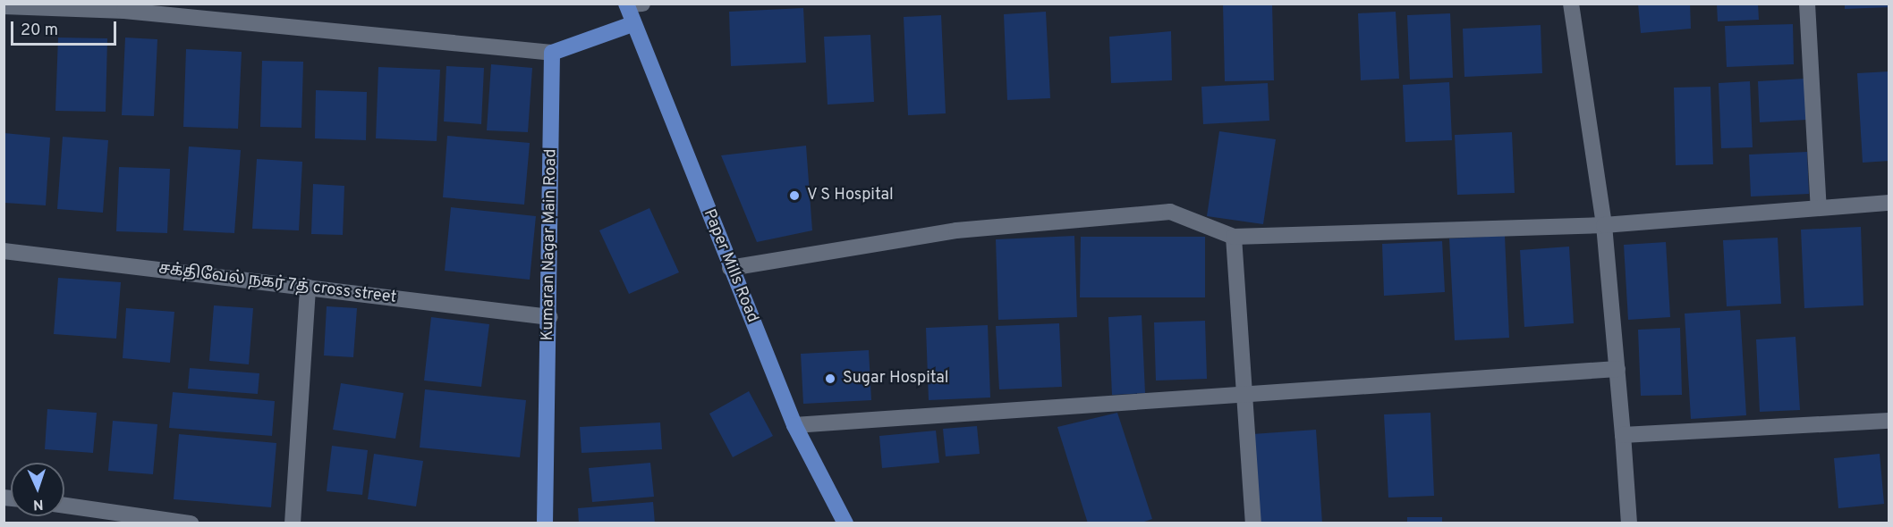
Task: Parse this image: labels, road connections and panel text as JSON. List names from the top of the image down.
{
  "streets": {
    "main road": ["Kumaran Nagar Main Road", "Paper Mills Road"],
    "street": ["சக்திவேல் நகர் 7த் cross street"]
  },
  "crossings": [
    ["Kumaran Nagar Main Road", "சக்திவேல் நகர் 7த் cross street"]
  ],
  "places": ["V S Hospital", "Sugar Hospital"],
  "scale_bar": "20 m",
  "north": "bottom"
}
